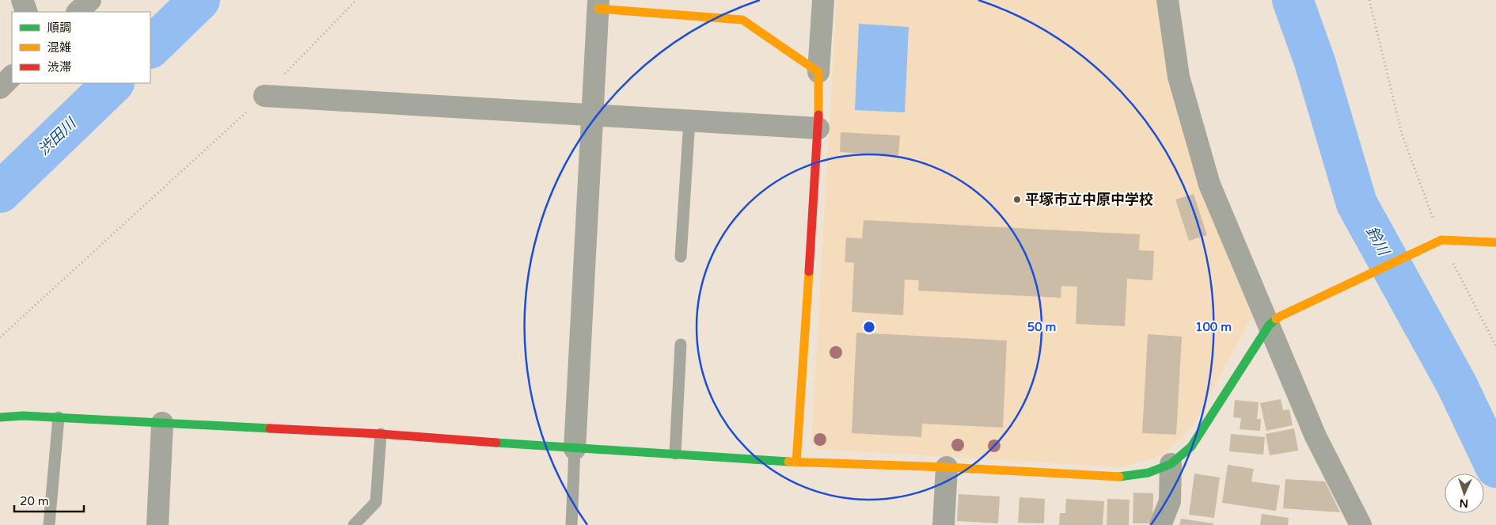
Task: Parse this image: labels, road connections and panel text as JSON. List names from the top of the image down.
{
  "water": ["渋田川", "鈴川"],
  "places": ["平塚市立中原中学校"],
  "legend": ["順調", "混雑", "渋滞"],
  "scale_bar": "20 m",
  "north": "bottom",
  "rings": ["50 m", "100 m"]
}
